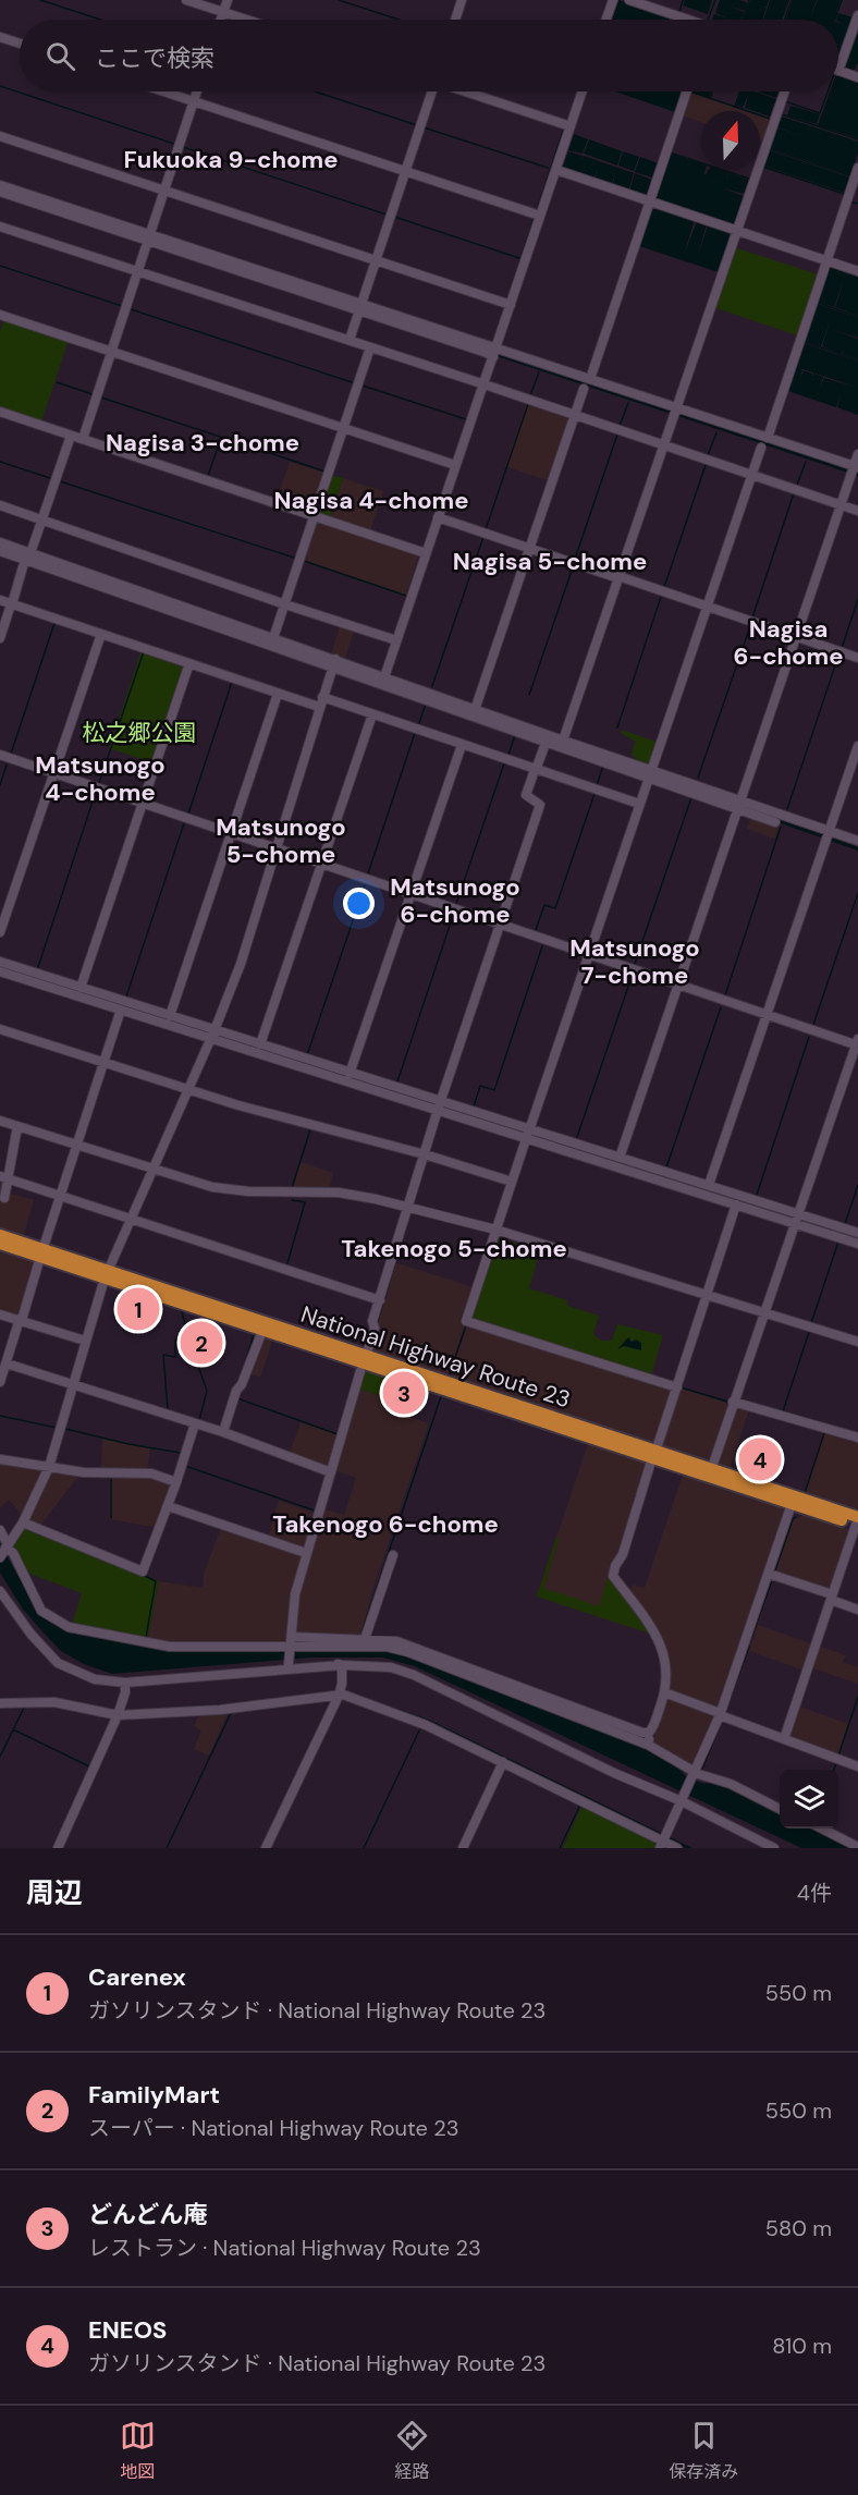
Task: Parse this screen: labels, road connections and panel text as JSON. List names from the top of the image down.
{
  "streets": {
    "highway": ["National Highway Route 23"]
  },
  "districts": [
    "Fukuoka 9-chome",
    "Nagisa 3-chome",
    "Nagisa 4-chome",
    "Nagisa 5-chome",
    "Nagisa 6-chome",
    "Matsunogo 4-chome",
    "Matsunogo 5-chome",
    "Matsunogo 6-chome",
    "Matsunogo 7-chome",
    "Takenogo 5-chome",
    "Takenogo 6-chome"
  ],
  "parks": ["松之郷公園"],
  "north": "top",
  "page": {
    "search": "ここで検索",
    "pins": [
      "1",
      "2",
      "3",
      "4"
    ],
    "heading": ["周辺", "4件"],
    "list": [
      {
        "mark": "1",
        "name": "Carenex",
        "note": "ガソリンスタンド · National Highway Route 23",
        "value": "550 m"
      },
      {
        "mark": "2",
        "name": "FamilyMart",
        "note": "スーパー · National Highway Route 23",
        "value": "550 m"
      },
      {
        "mark": "3",
        "name": "どんどん庵",
        "note": "レストラン · National Highway Route 23",
        "value": "580 m"
      },
      {
        "mark": "4",
        "name": "ENEOS",
        "note": "ガソリンスタンド · National Highway Route 23",
        "value": "810 m"
      }
    ],
    "nav": ["地図", "経路", "保存済み"]
  }
}
